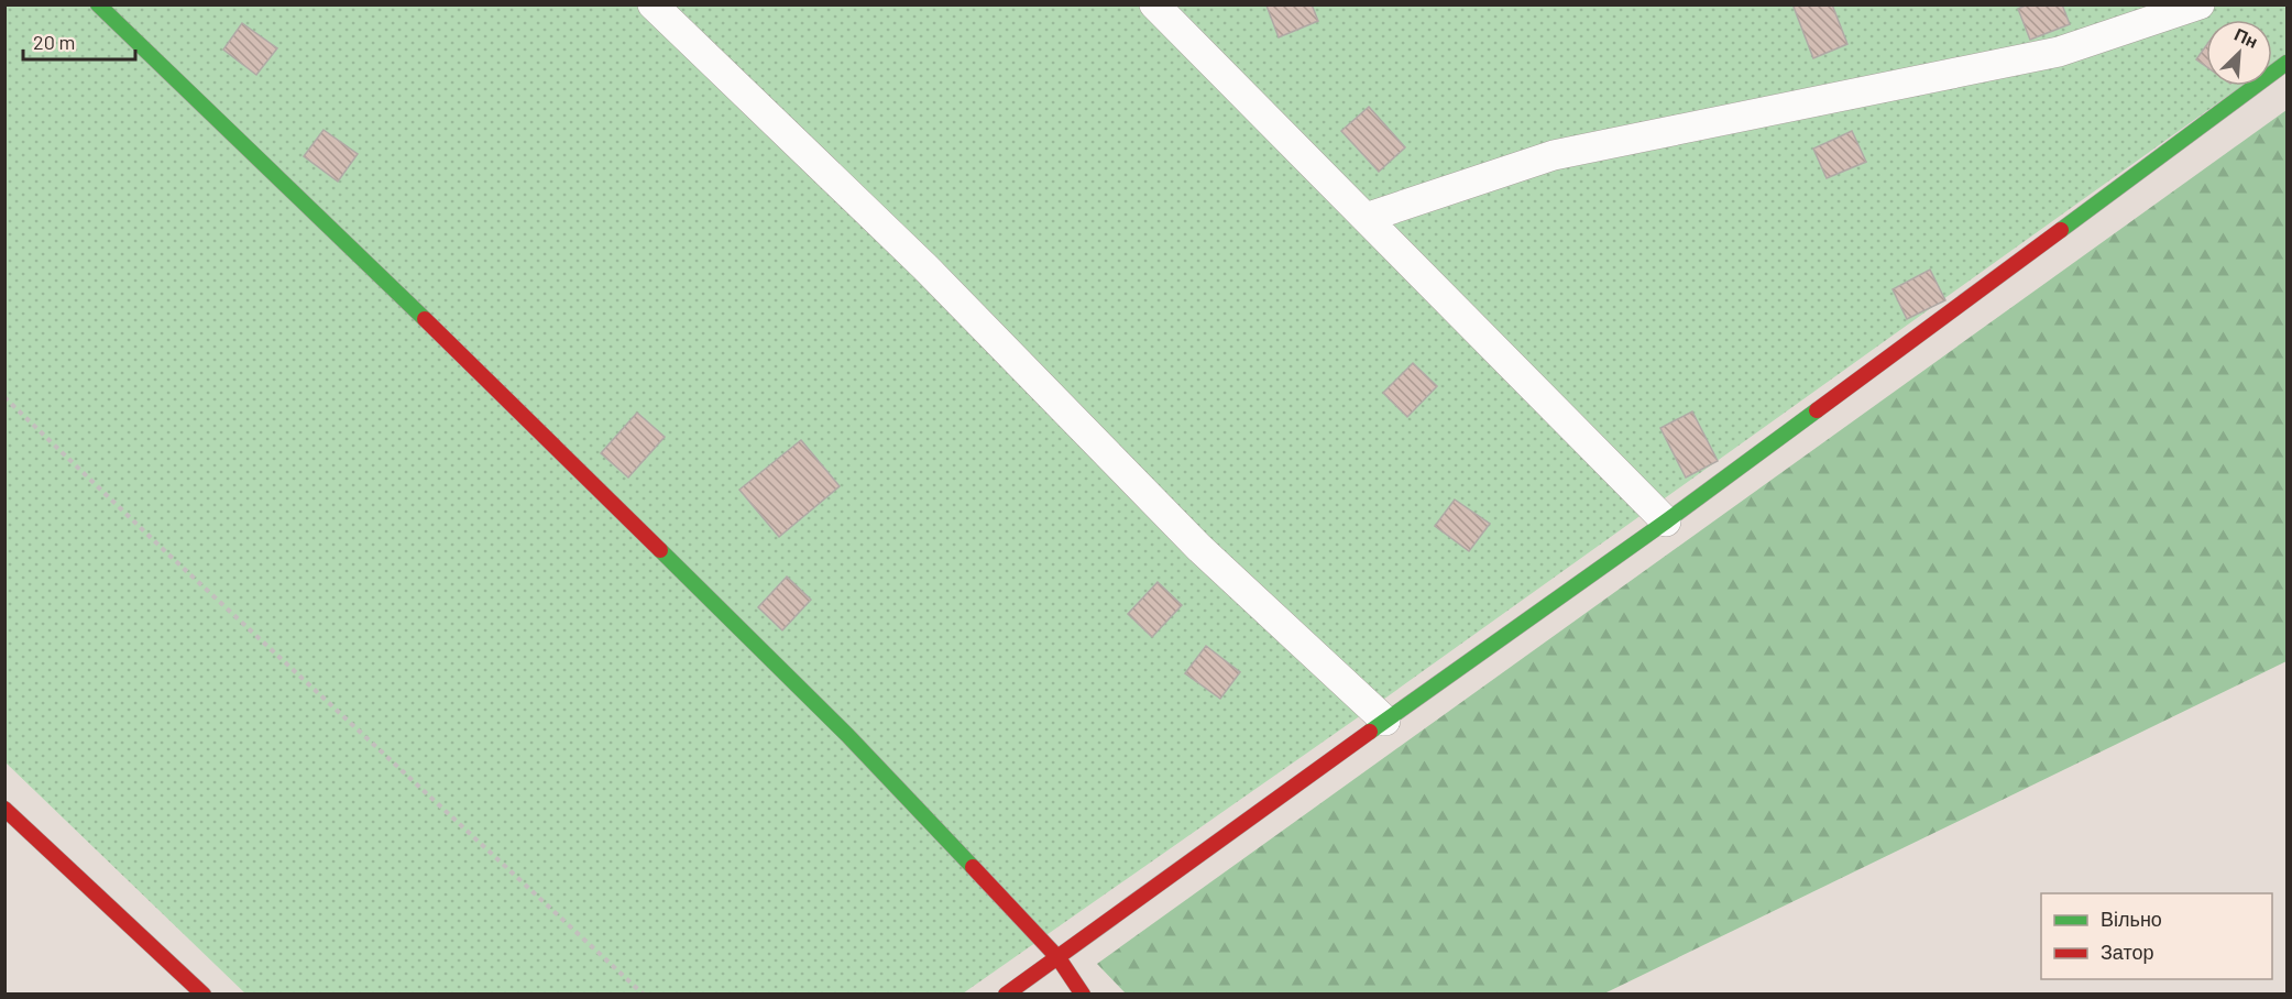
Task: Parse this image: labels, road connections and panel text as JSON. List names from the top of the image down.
{
  "legend": ["Вільно", "Затор"],
  "scale_bar": "20 m",
  "north": "top right"
}
